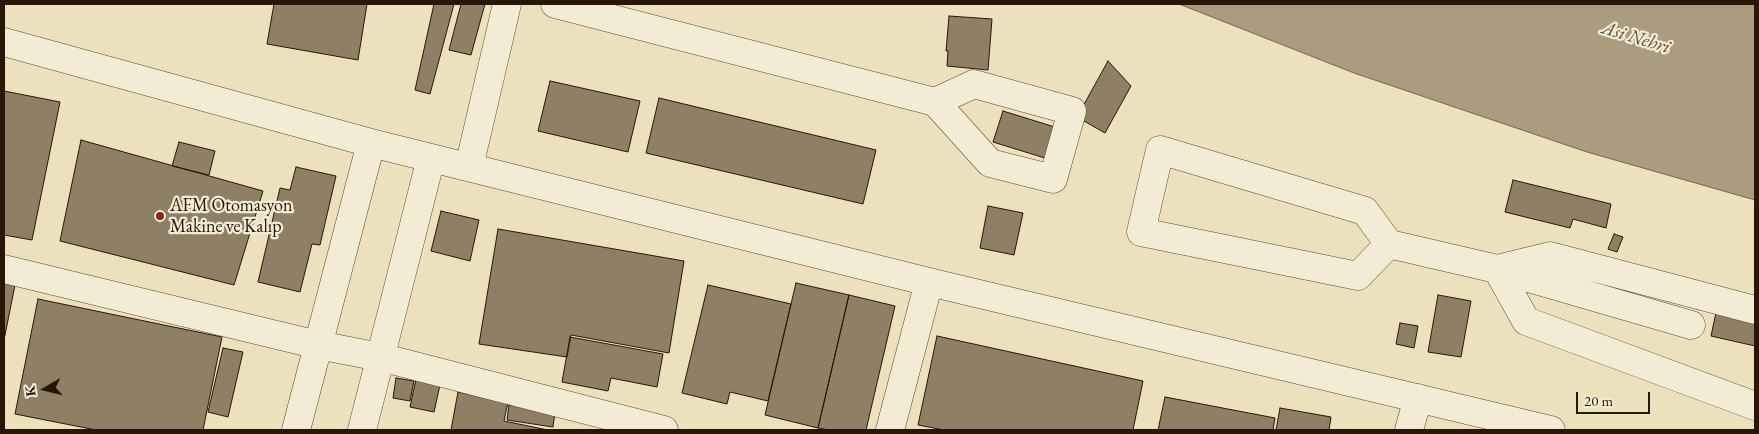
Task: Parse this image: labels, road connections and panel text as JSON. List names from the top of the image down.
{
  "water": ["Asi Nehri"],
  "places": ["AFM Otomasyon Makine ve Kalıp"],
  "scale_bar": "20 m",
  "north": "left"
}
